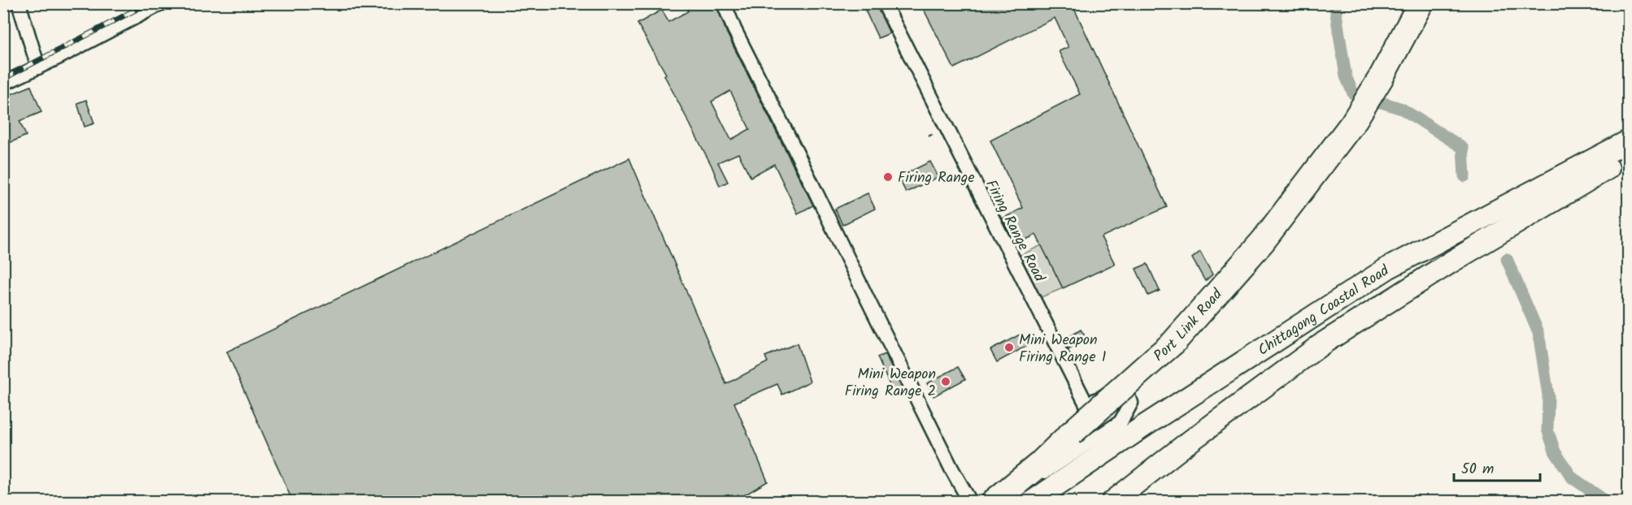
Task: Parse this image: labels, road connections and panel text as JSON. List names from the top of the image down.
{
  "streets": {
    "highway": ["Port Link Road"],
    "main road": ["Chittagong Coastal Road"],
    "street": ["Firing Range Road"]
  },
  "crossings": [
    ["Firing Range Road", "Port Link Road"]
  ],
  "places": ["Firing Range", "Mini Weapon Firing Range 1", "Mini Weapon Firing Range 2"],
  "scale_bar": "50 m"
}
